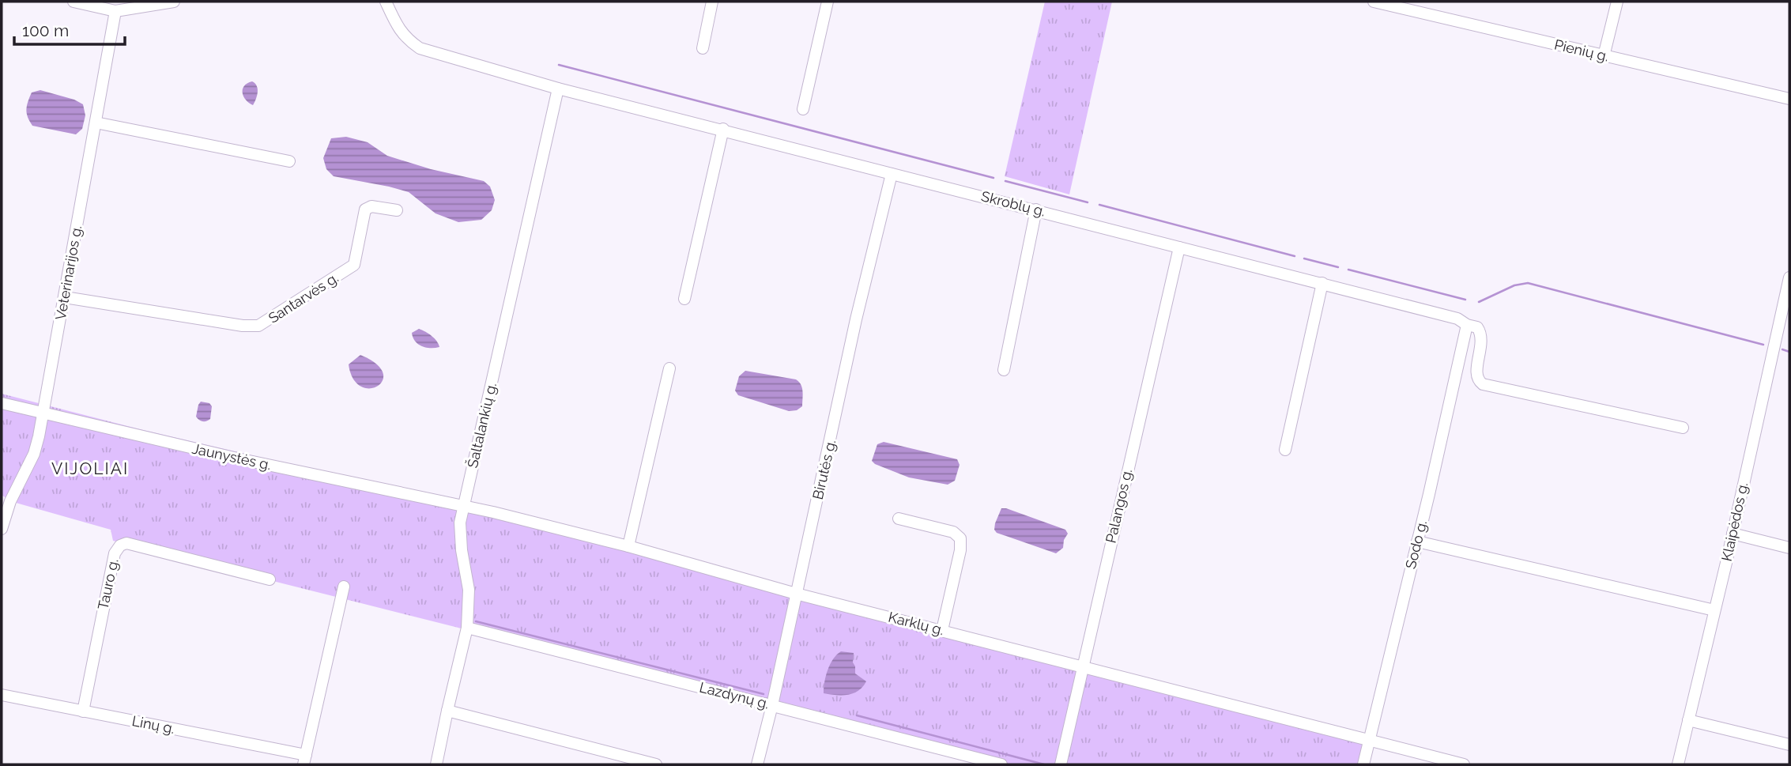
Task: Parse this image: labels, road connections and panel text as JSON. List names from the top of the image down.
{
  "streets": {
    "street": [
      "Pienių g.",
      "Skroblų g.",
      "Veterinarijos g.",
      "Santarvės g.",
      "Šaltalankių g.",
      "Jaunystės g.",
      "Birutės g.",
      "Palangos g.",
      "Klaipėdos g.",
      "Sodo g.",
      "Tauro g.",
      "Karklų g.",
      "Lazdynų g.",
      "Linų g."
    ]
  },
  "crossings": [
    ["Skroblų g.", "Šaltalankių g."],
    ["Skroblų g.", "Birutės g."],
    ["Skroblų g.", "Palangos g."],
    ["Skroblų g.", "Sodo g."],
    ["Veterinarijos g.", "Santarvės g."],
    ["Veterinarijos g.", "Jaunystės g."],
    ["Šaltalankių g.", "Jaunystės g."],
    ["Šaltalankių g.", "Karklų g."],
    ["Šaltalankių g.", "Lazdynų g."],
    ["Jaunystės g.", "Karklų g."],
    ["Birutės g.", "Karklų g."],
    ["Birutės g.", "Lazdynų g."],
    ["Palangos g.", "Karklų g."],
    ["Sodo g.", "Karklų g."],
    ["Tauro g.", "Linų g."]
  ],
  "districts": ["VIJOLIAI"],
  "scale_bar": "100 m"
}
